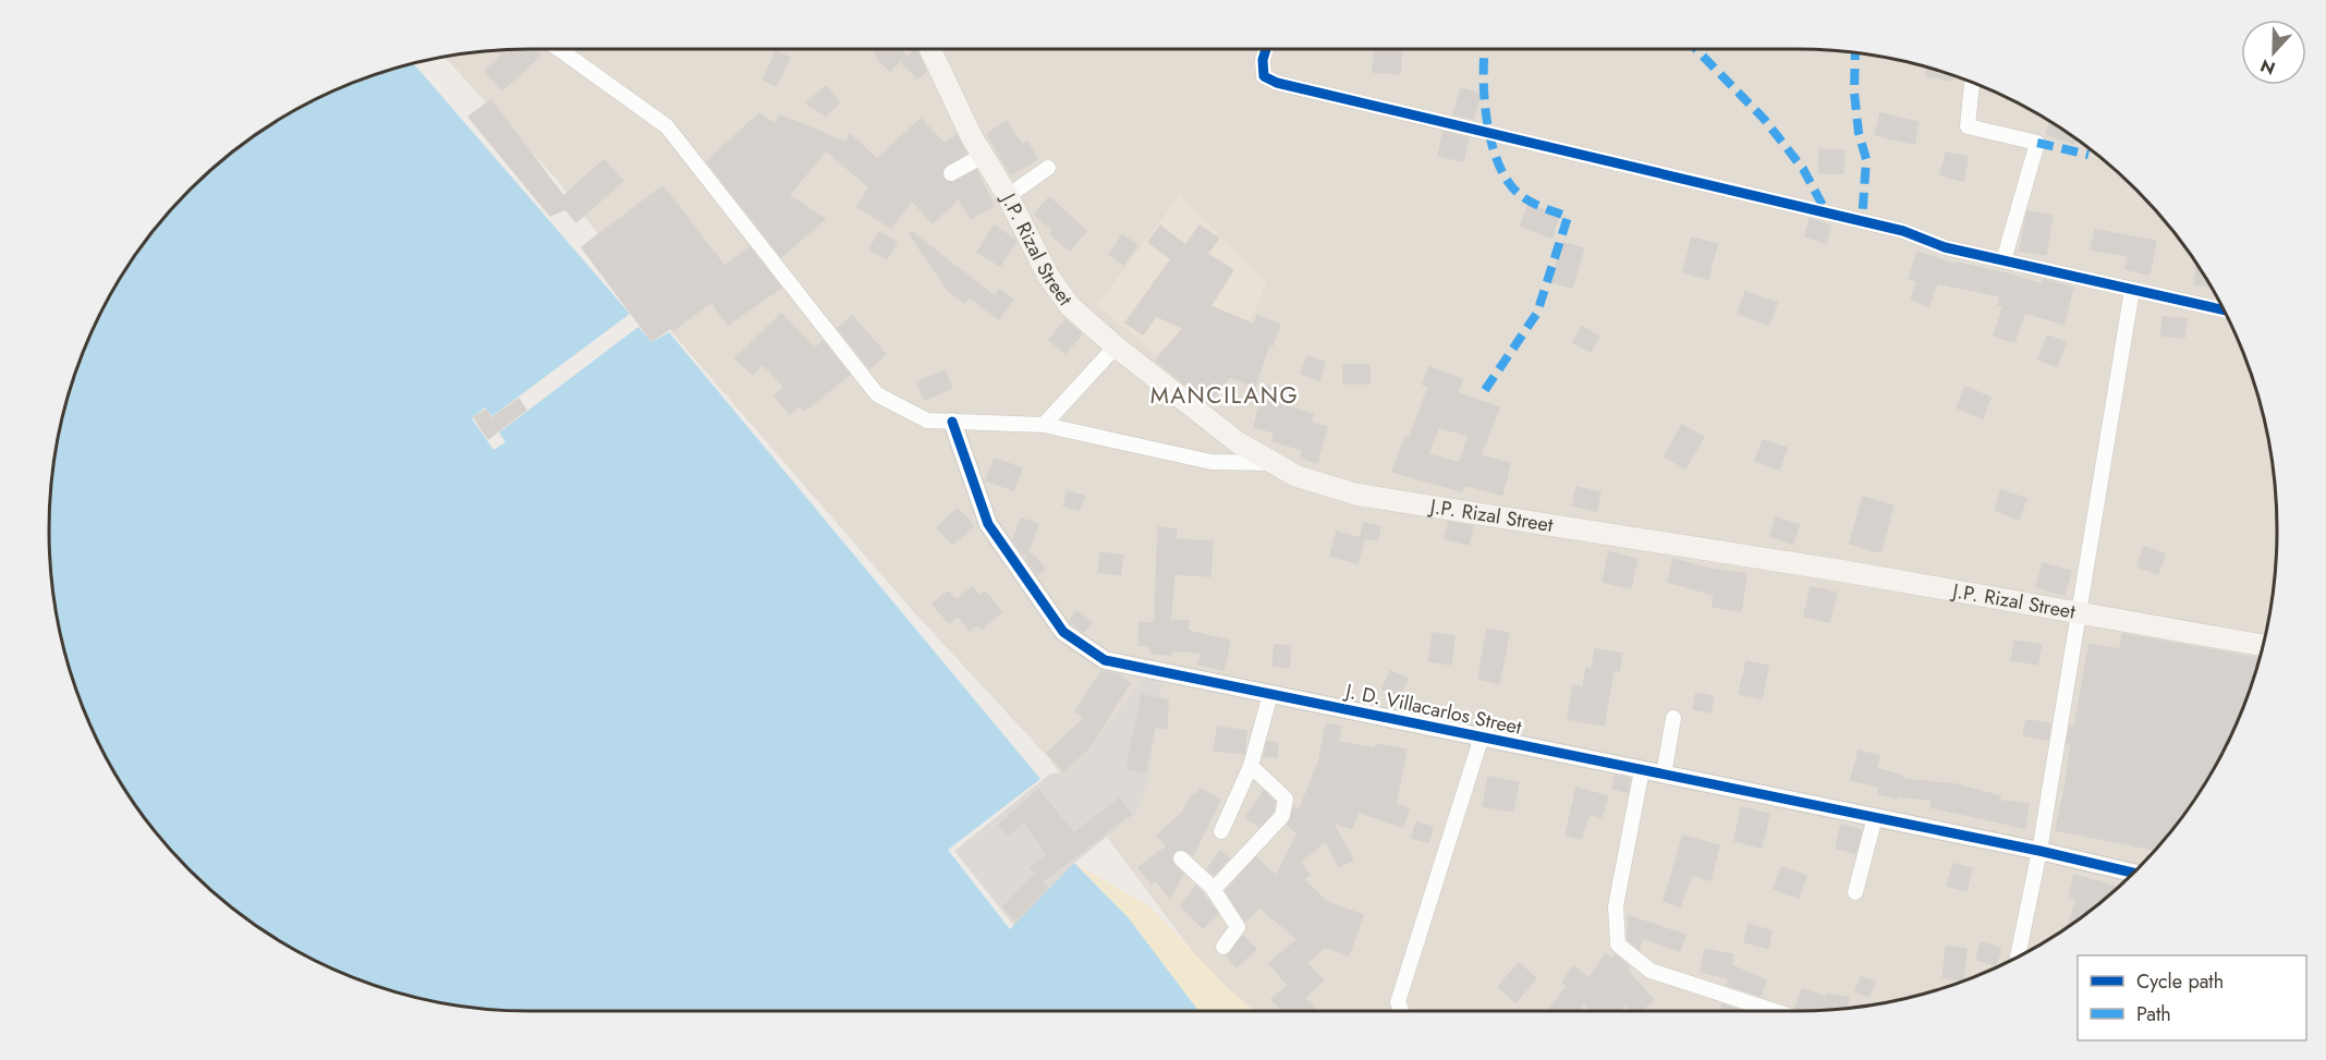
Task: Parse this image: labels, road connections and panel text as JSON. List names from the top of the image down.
{
  "streets": {
    "main road": ["J.P. Rizal Street"],
    "street": ["J. D. Villacarlos Street"]
  },
  "districts": ["MANCILANG"],
  "legend": ["Cycle path", "Path"],
  "north": "bottom"
}
